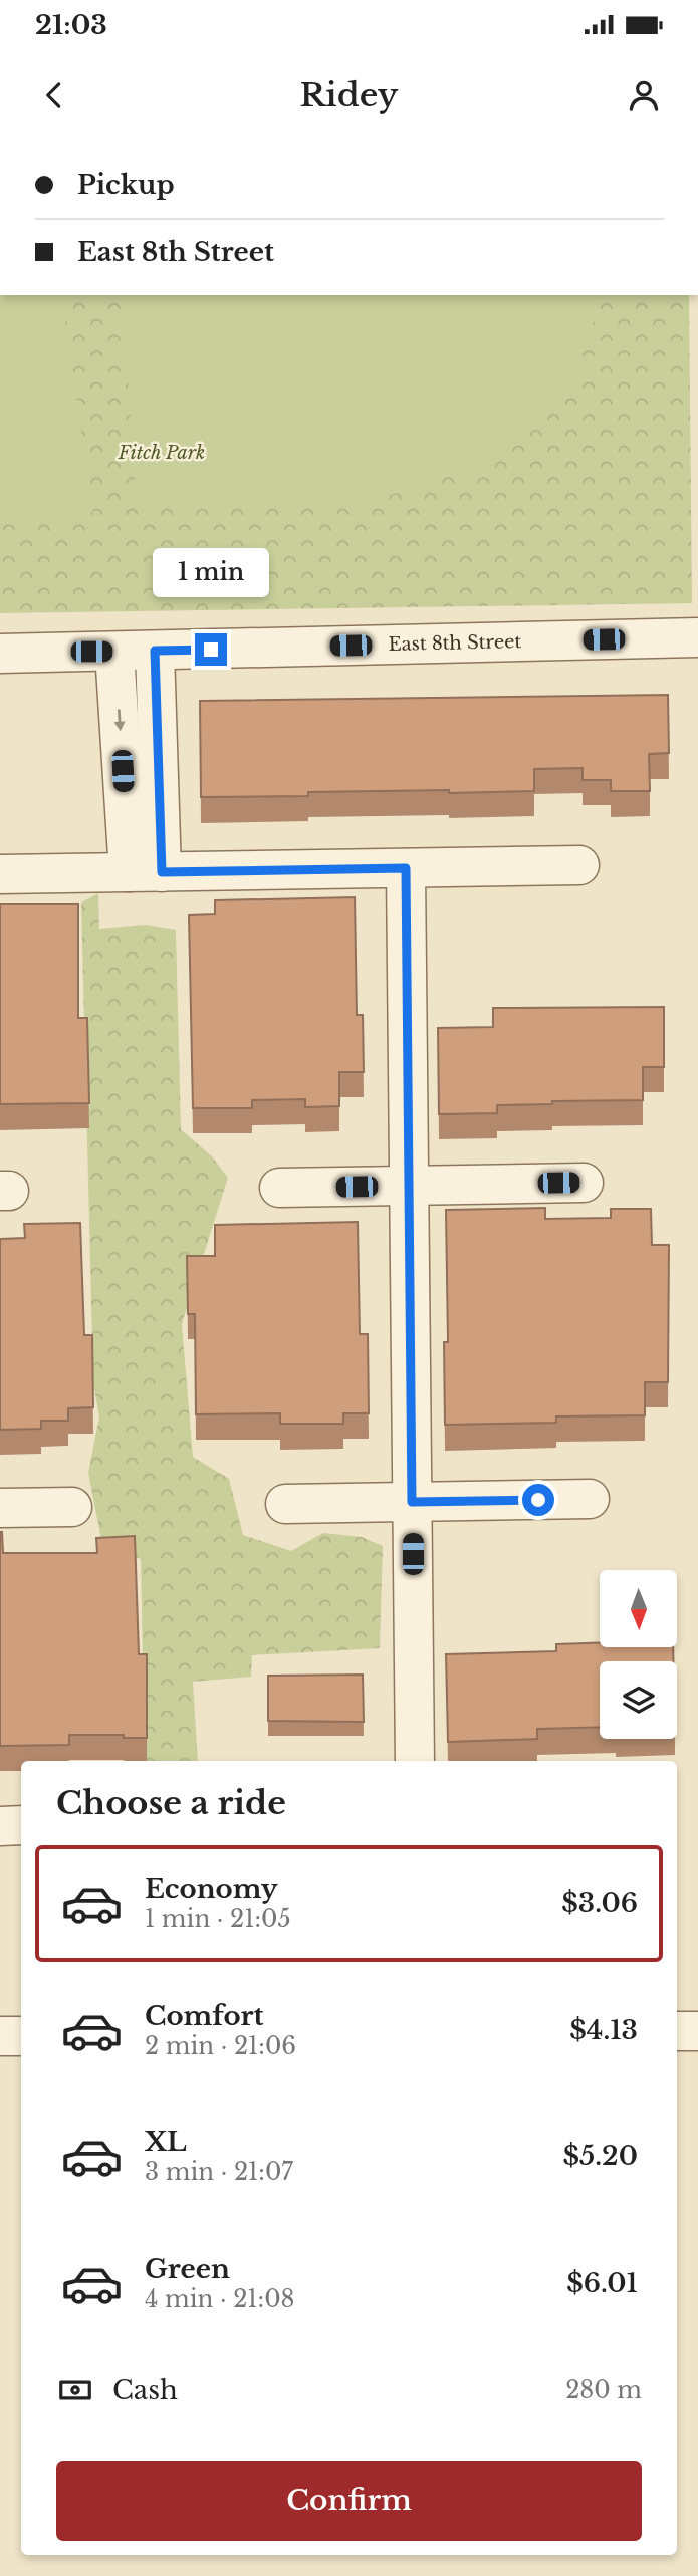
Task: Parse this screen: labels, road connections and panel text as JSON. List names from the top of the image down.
{
  "streets": {
    "street": ["East 8th Street"]
  },
  "parks": ["Fitch Park"],
  "north": "bottom",
  "page": {
    "status": "21:03",
    "header": "Ridey",
    "banner": ["Pickup", "East 8th Street"],
    "bubble": "1 min",
    "heading": "Choose a ride",
    "list": [
      {
        "name": "Economy",
        "note": "1 min · 21:05",
        "value": "$3.06"
      },
      {
        "name": "Comfort",
        "note": "2 min · 21:06",
        "value": "$4.13"
      },
      {
        "name": "XL",
        "note": "3 min · 21:07",
        "value": "$5.20"
      },
      {
        "name": "Green",
        "note": "4 min · 21:08",
        "value": "$6.01"
      }
    ],
    "pay": ["Cash", "280 m"],
    "buttons": "Confirm"
  }
}
